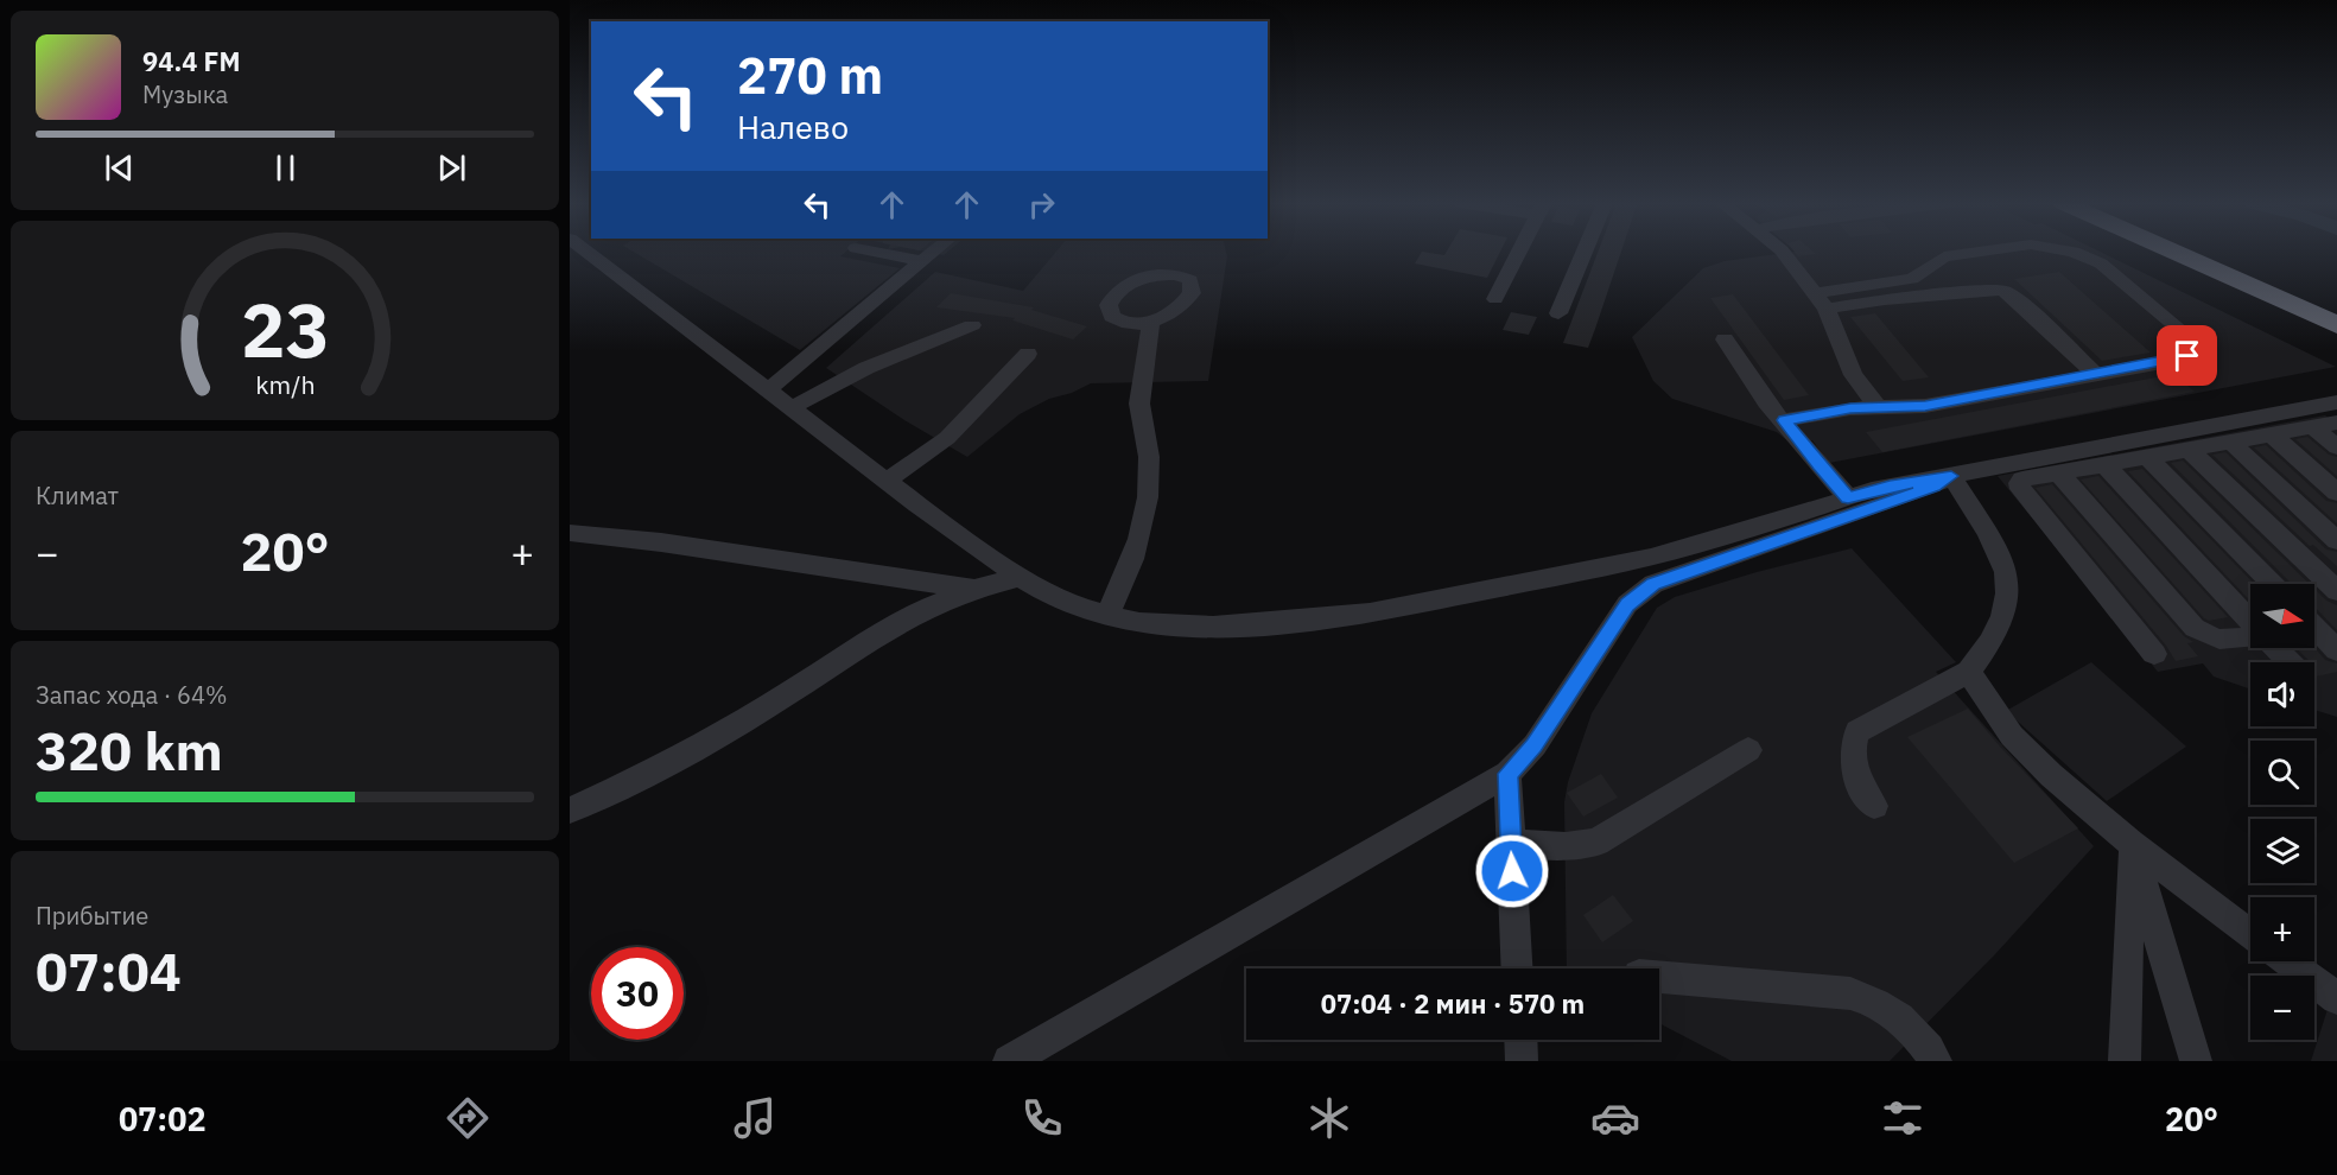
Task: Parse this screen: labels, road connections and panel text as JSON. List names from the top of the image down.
{
  "north": "right",
  "page": {
    "turn": ["270 m", "Налево"],
    "song": ["94.4 FM", "Музыка"],
    "tile": [
      "Климат",
      ["Запас хода · 64%", "320 km"],
      ["Прибытие", "07:04"]
    ],
    "heat": ["−", "20°", "+"],
    "map_buttons": ["+", "−"],
    "limit": "30",
    "trip": "07:04 · 2 мин · 570 m",
    "tabs": ["07:02", "20°"],
    "gauge": ["23", "km/h"]
  }
}
